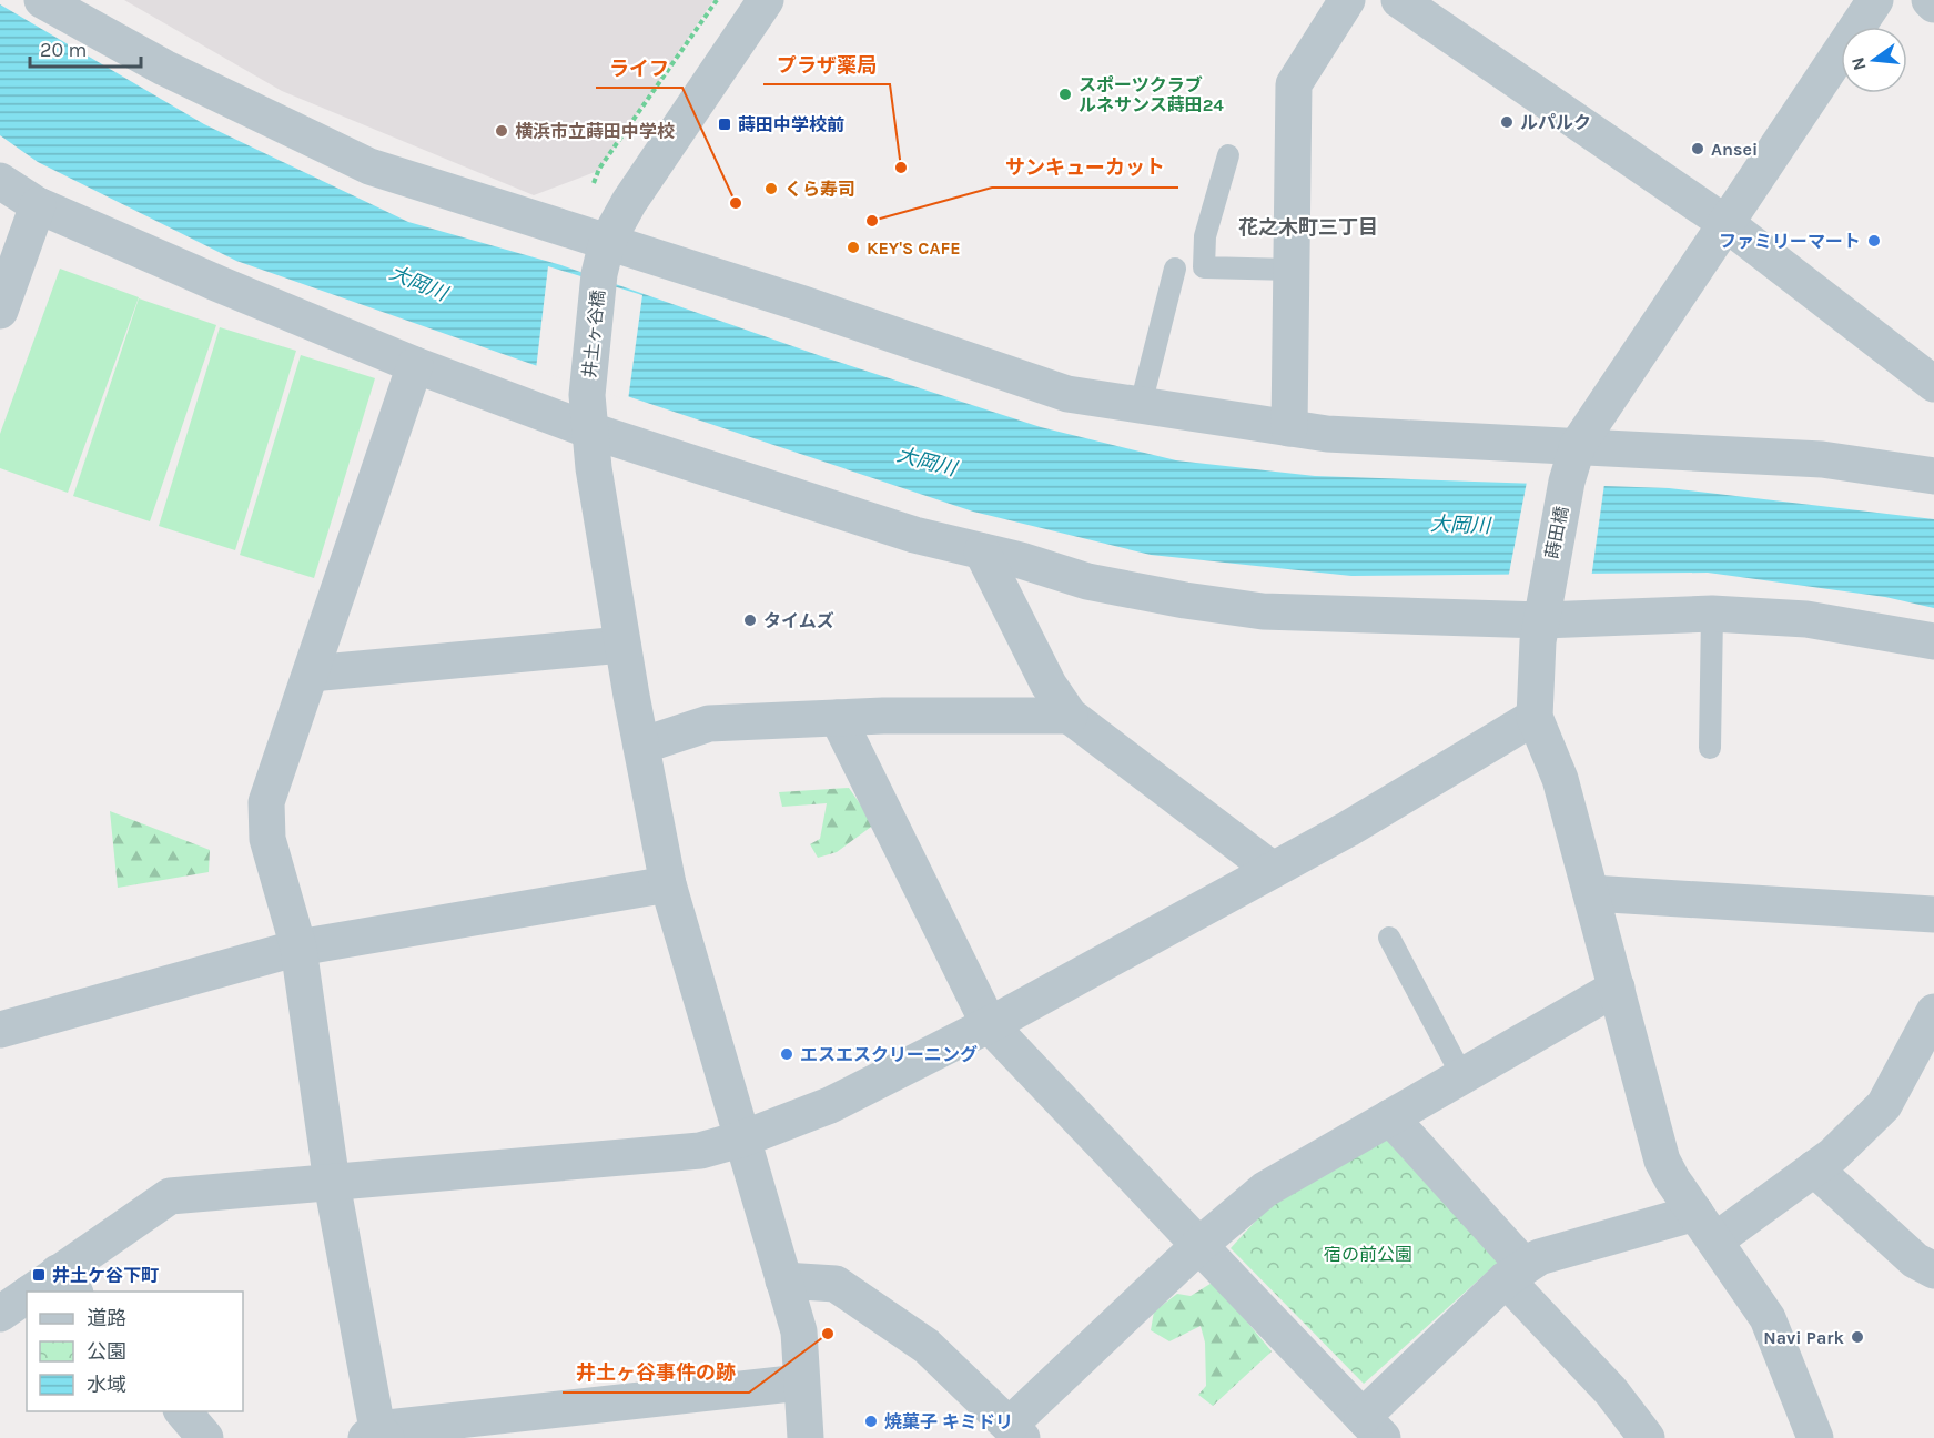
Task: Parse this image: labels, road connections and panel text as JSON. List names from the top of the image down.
{
  "streets": {
    "street": ["井土ヶ谷橋", "蒔田橋"]
  },
  "districts": ["花之木町三丁目"],
  "water": ["大岡川"],
  "parks": ["宿の前公園"],
  "places": {
    "other": [
      "スポーツクラブ ルネサンス蒔田24",
      "ルパルク",
      "横浜市立蒔田中学校",
      "Ansei",
      "プラザ薬局",
      "くら寿司",
      "ライフ",
      "サンキューカット",
      "ファミリーマート",
      "KEY'S CAFE",
      "タイムズ",
      "エスエスクリーニング",
      "井土ヶ谷事件の跡",
      "Navi Park",
      "焼菓子 キミドリ"
    ],
    "transit": ["蒔田中学校前", "井土ケ谷下町"]
  },
  "legend": ["道路", "公園", "水域"],
  "scale_bar": "20 m",
  "north": "left"
}
